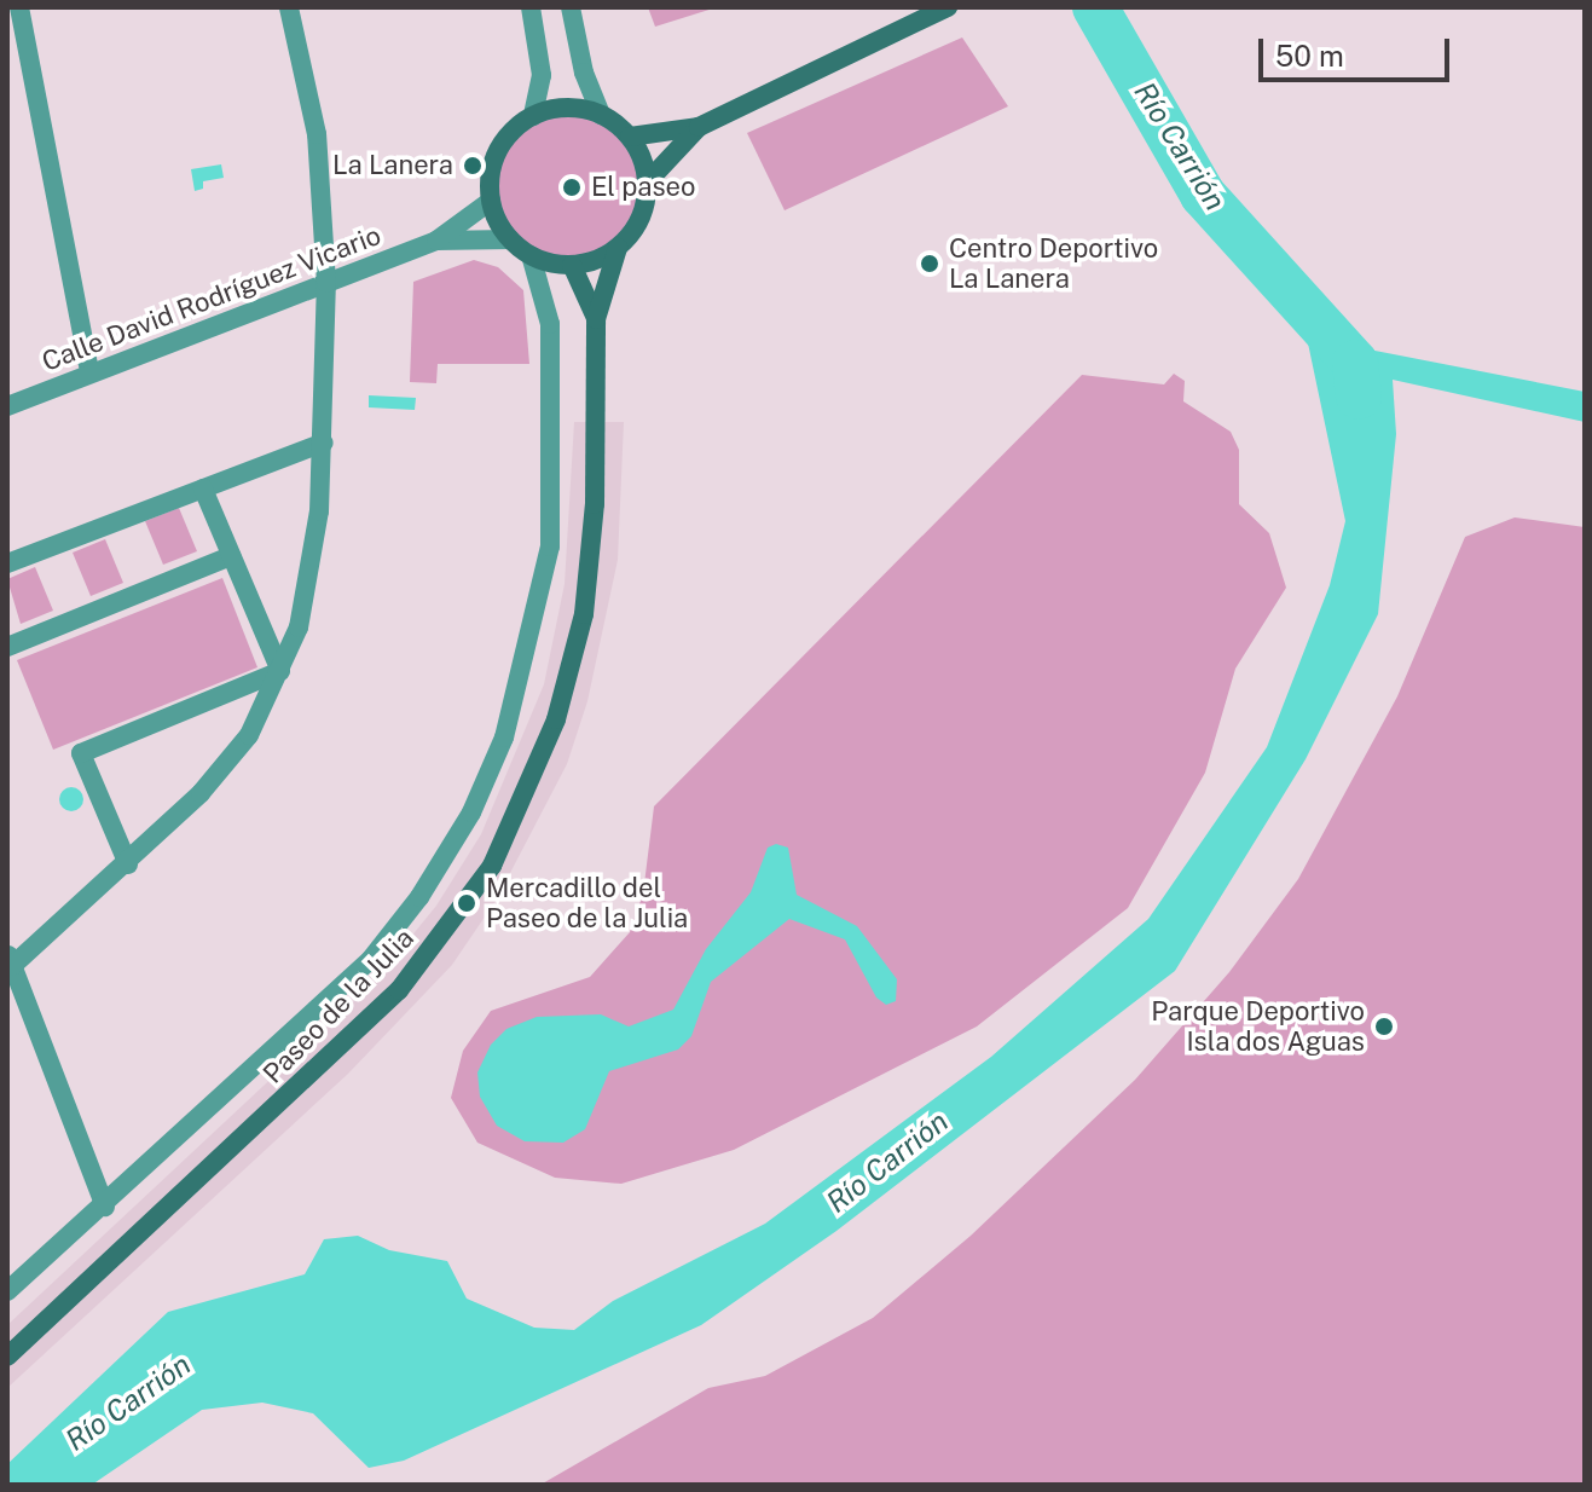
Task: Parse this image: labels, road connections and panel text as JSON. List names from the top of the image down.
{
  "streets": {
    "street": ["Calle David Rodríguez Vicario", "Paseo de la Julia"]
  },
  "crossings": [
    ["Calle David Rodríguez Vicario", "Paseo de la Julia"]
  ],
  "water": ["Río Carrión"],
  "places": [
    "La Lanera",
    "El paseo",
    "Centro Deportivo La Lanera",
    "Mercadillo del Paseo de la Julia",
    "Parque Deportivo Isla dos Aguas"
  ],
  "scale_bar": "50 m"
}
